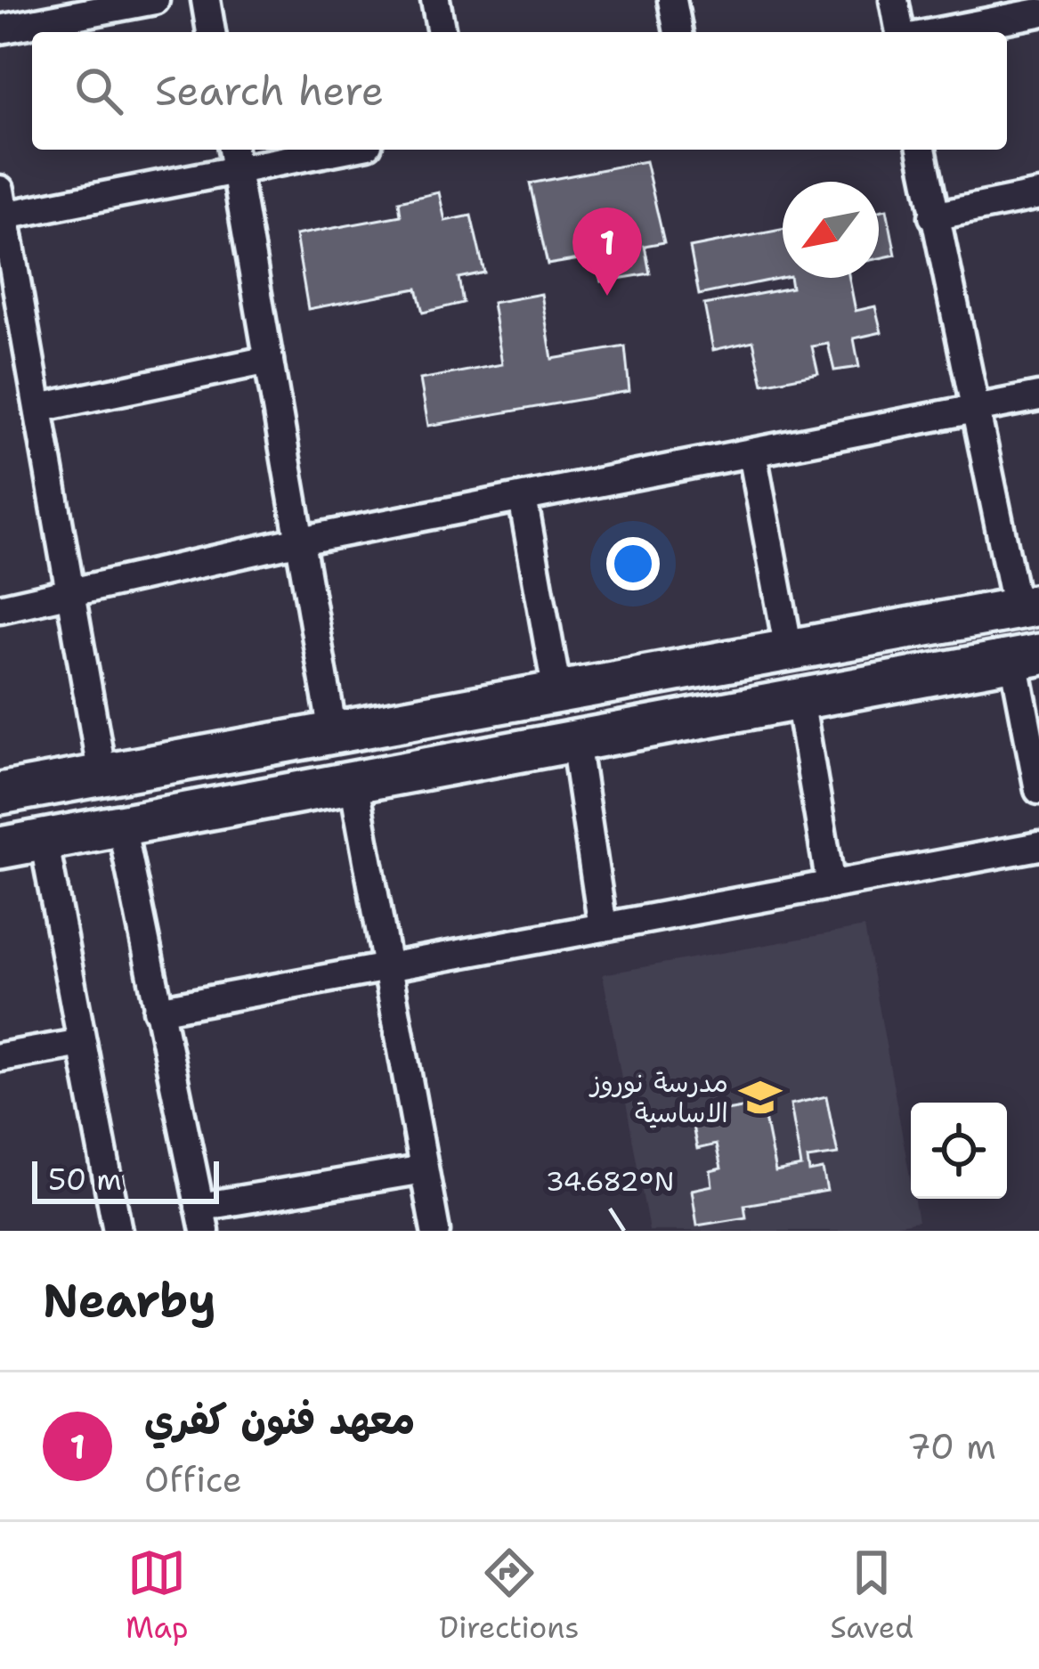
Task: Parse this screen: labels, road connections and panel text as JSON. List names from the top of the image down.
{
  "places": {
    "school or university": ["مدرسة نوروز الاساسية"]
  },
  "scale_bar": "50 m",
  "north": "bottom left",
  "page": {
    "search": "Search here",
    "pins": "1",
    "scale": "50 m",
    "heading": "Nearby",
    "list": [
      {
        "mark": "1",
        "name": "معهد فنون كفري",
        "note": "Office",
        "value": "70 m"
      }
    ],
    "nav": ["Map", "Directions", "Saved"]
  },
  "coordinates": ["34.682°N"]
}
